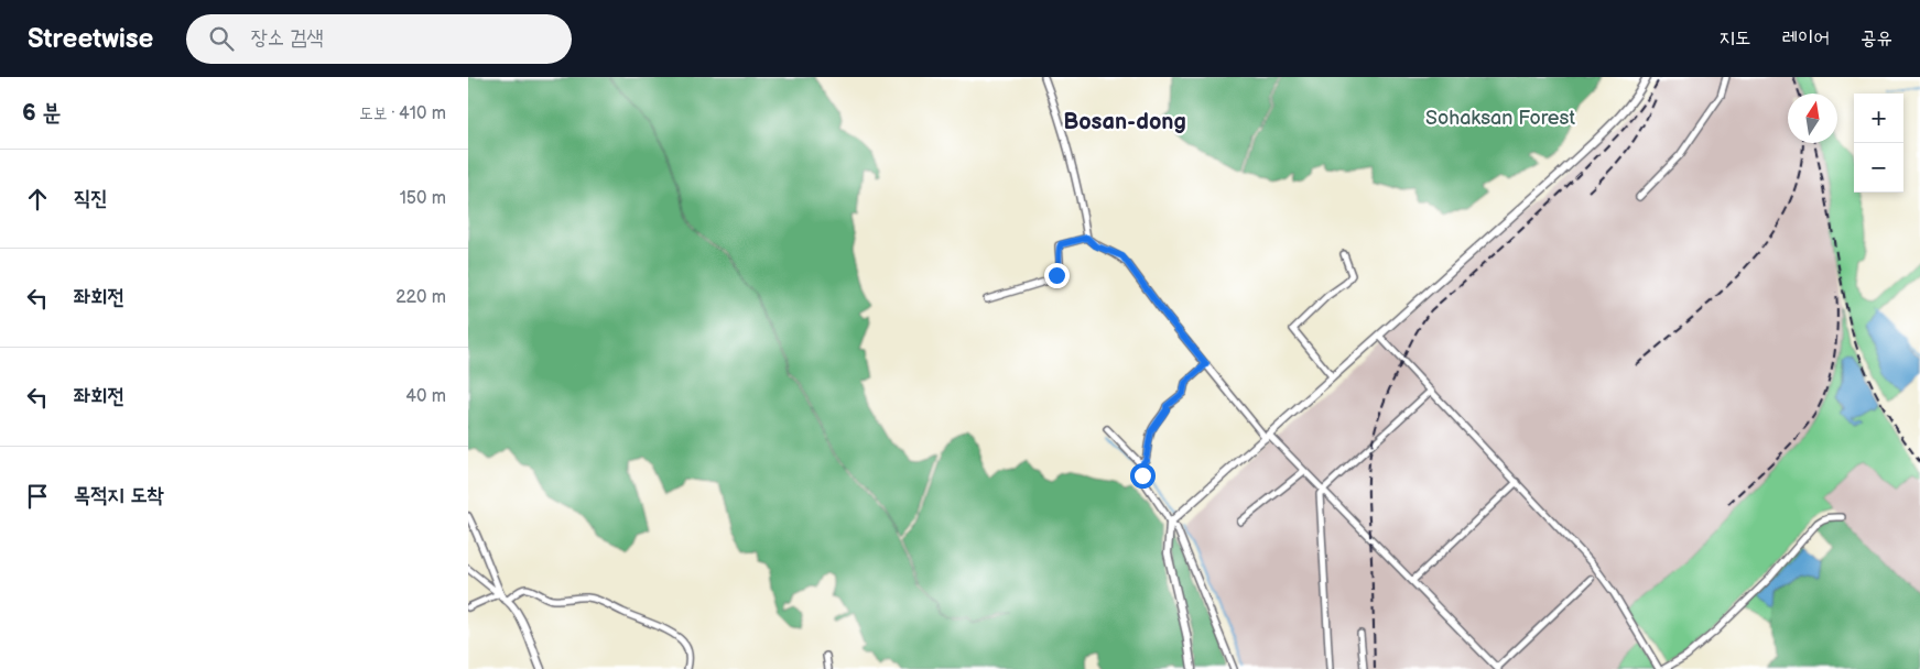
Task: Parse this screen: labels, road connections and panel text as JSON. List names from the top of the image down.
{
  "districts": ["Bosan-dong"],
  "parks": ["Sohaksan Forest"],
  "north": "top",
  "page": {
    "header": "Streetwise",
    "search": "장소 검색",
    "nav": ["지도", "레이어", "공유"],
    "heading": ["6 분", "도보 · 410 m"],
    "map_buttons": ["+", "−"],
    "list": [
      ["직진", "150 m"],
      ["좌회전", "220 m"],
      ["좌회전", "40 m"],
      "목적지 도착"
    ]
  }
}
